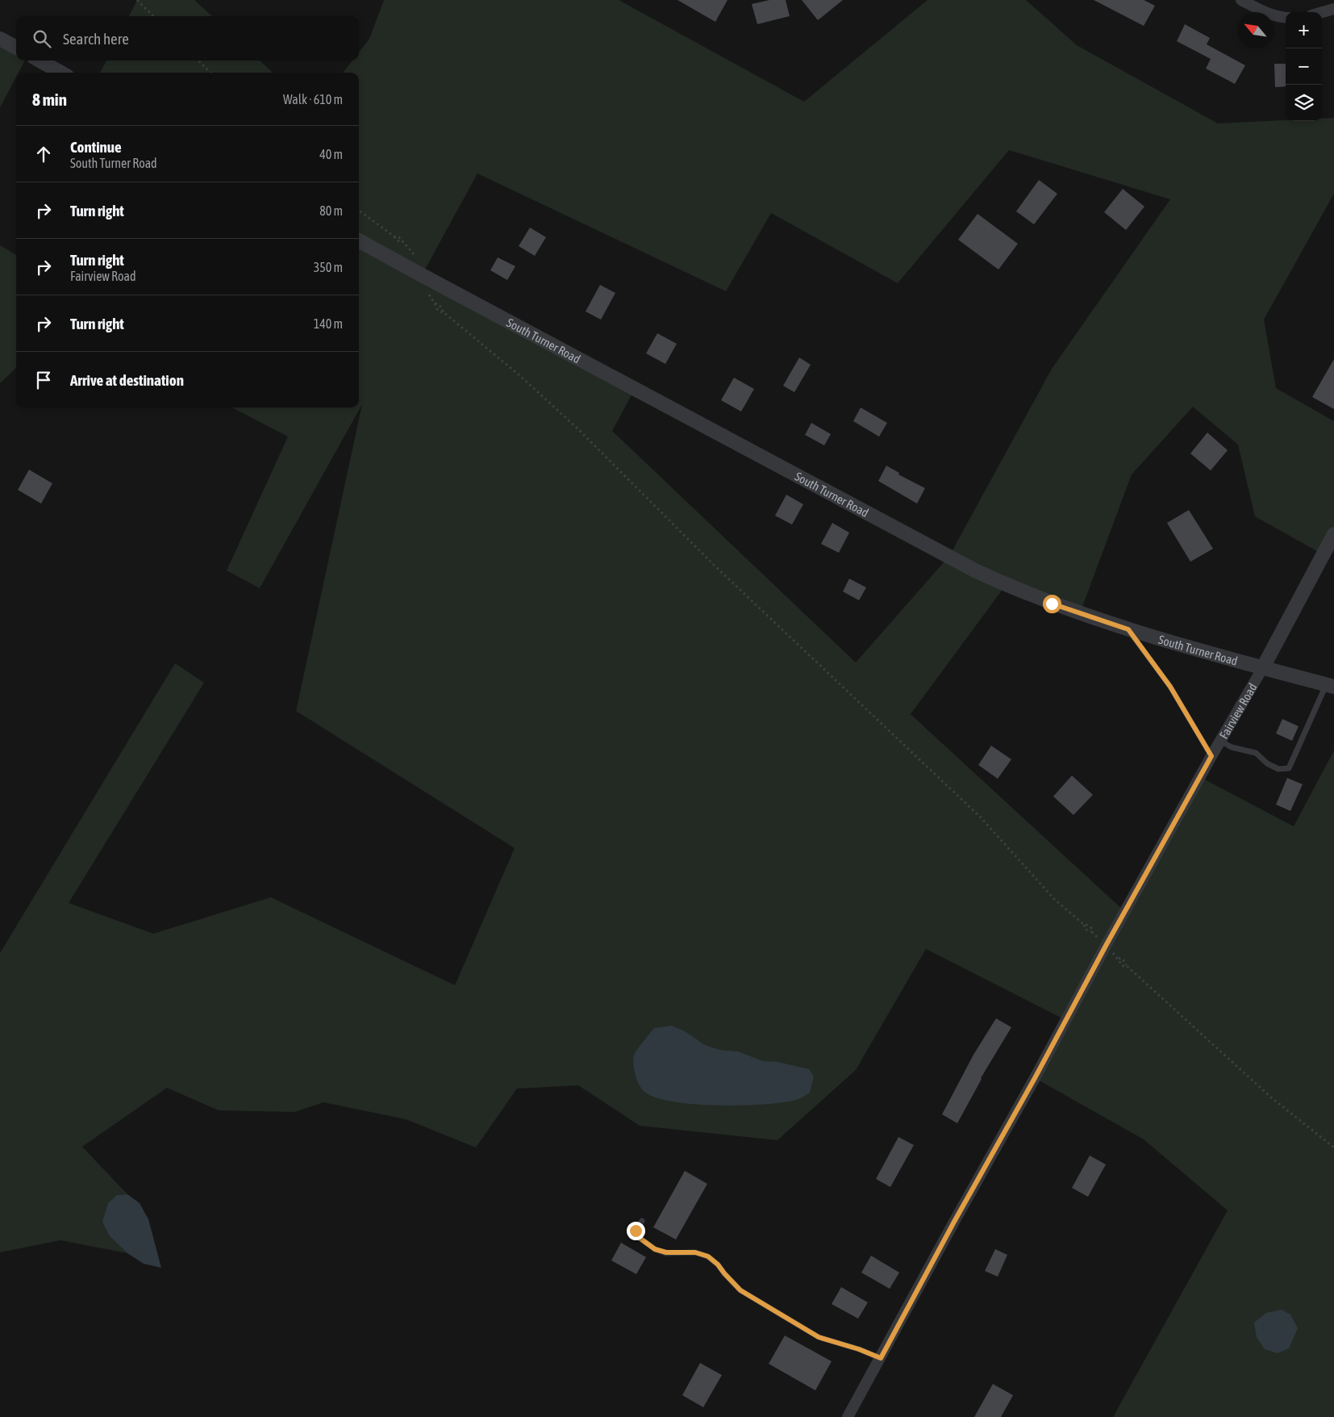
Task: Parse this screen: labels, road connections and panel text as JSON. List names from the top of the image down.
{
  "streets": {
    "street": ["South Turner Road", "Fairview Road"]
  },
  "crossings": [
    ["South Turner Road", "Fairview Road"]
  ],
  "north": "top left",
  "page": {
    "map_buttons": ["+", "−"],
    "search": "Search here",
    "heading": ["8 min", "Walk · 610 m"],
    "list": [
      ["Continue", "South Turner Road", "40 m"],
      ["Turn right", "80 m"],
      ["Turn right", "Fairview Road", "350 m"],
      ["Turn right", "140 m"],
      "Arrive at destination"
    ]
  }
}
